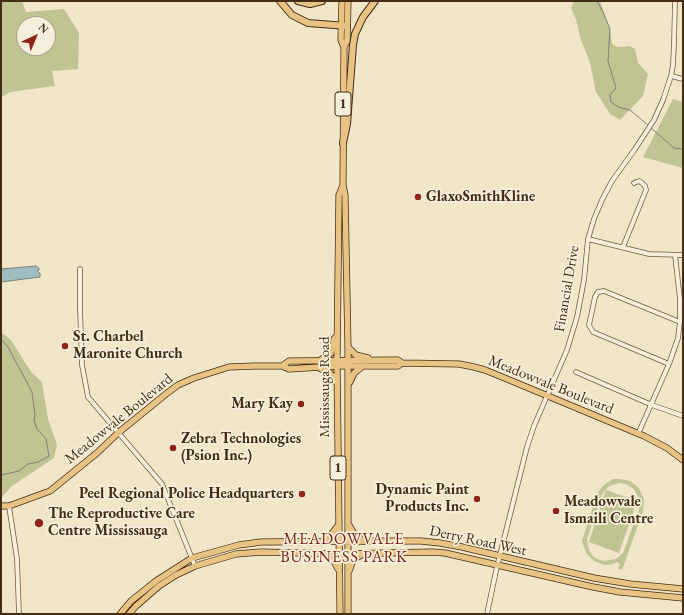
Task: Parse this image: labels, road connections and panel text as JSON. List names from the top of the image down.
{
  "streets": {
    "main road": [
      "1",
      "Meadowvale Boulevard",
      "Mississauga Road",
      "Derry Road West"
    ],
    "street": ["Financial Drive"]
  },
  "crossings": [
    ["Financial Drive", "Meadowvale Boulevard"],
    ["Financial Drive", "Derry Road West"],
    ["Meadowvale Boulevard", "Mississauga Road"],
    ["Mississauga Road", "Derry Road West"]
  ],
  "districts": ["MEADOWVALE BUSINESS PARK"],
  "places": [
    "GlaxoSmithKline",
    "St. Charbel Maronite Church",
    "Mary Kay",
    "Zebra Technologies (Psion Inc.)",
    "Peel Regional Police Headquarters",
    "Dynamic Paint Products Inc.",
    "Meadowvale Ismaili Centre",
    "The Reproductive Care Centre Mississauga"
  ],
  "north": "top right"
}
